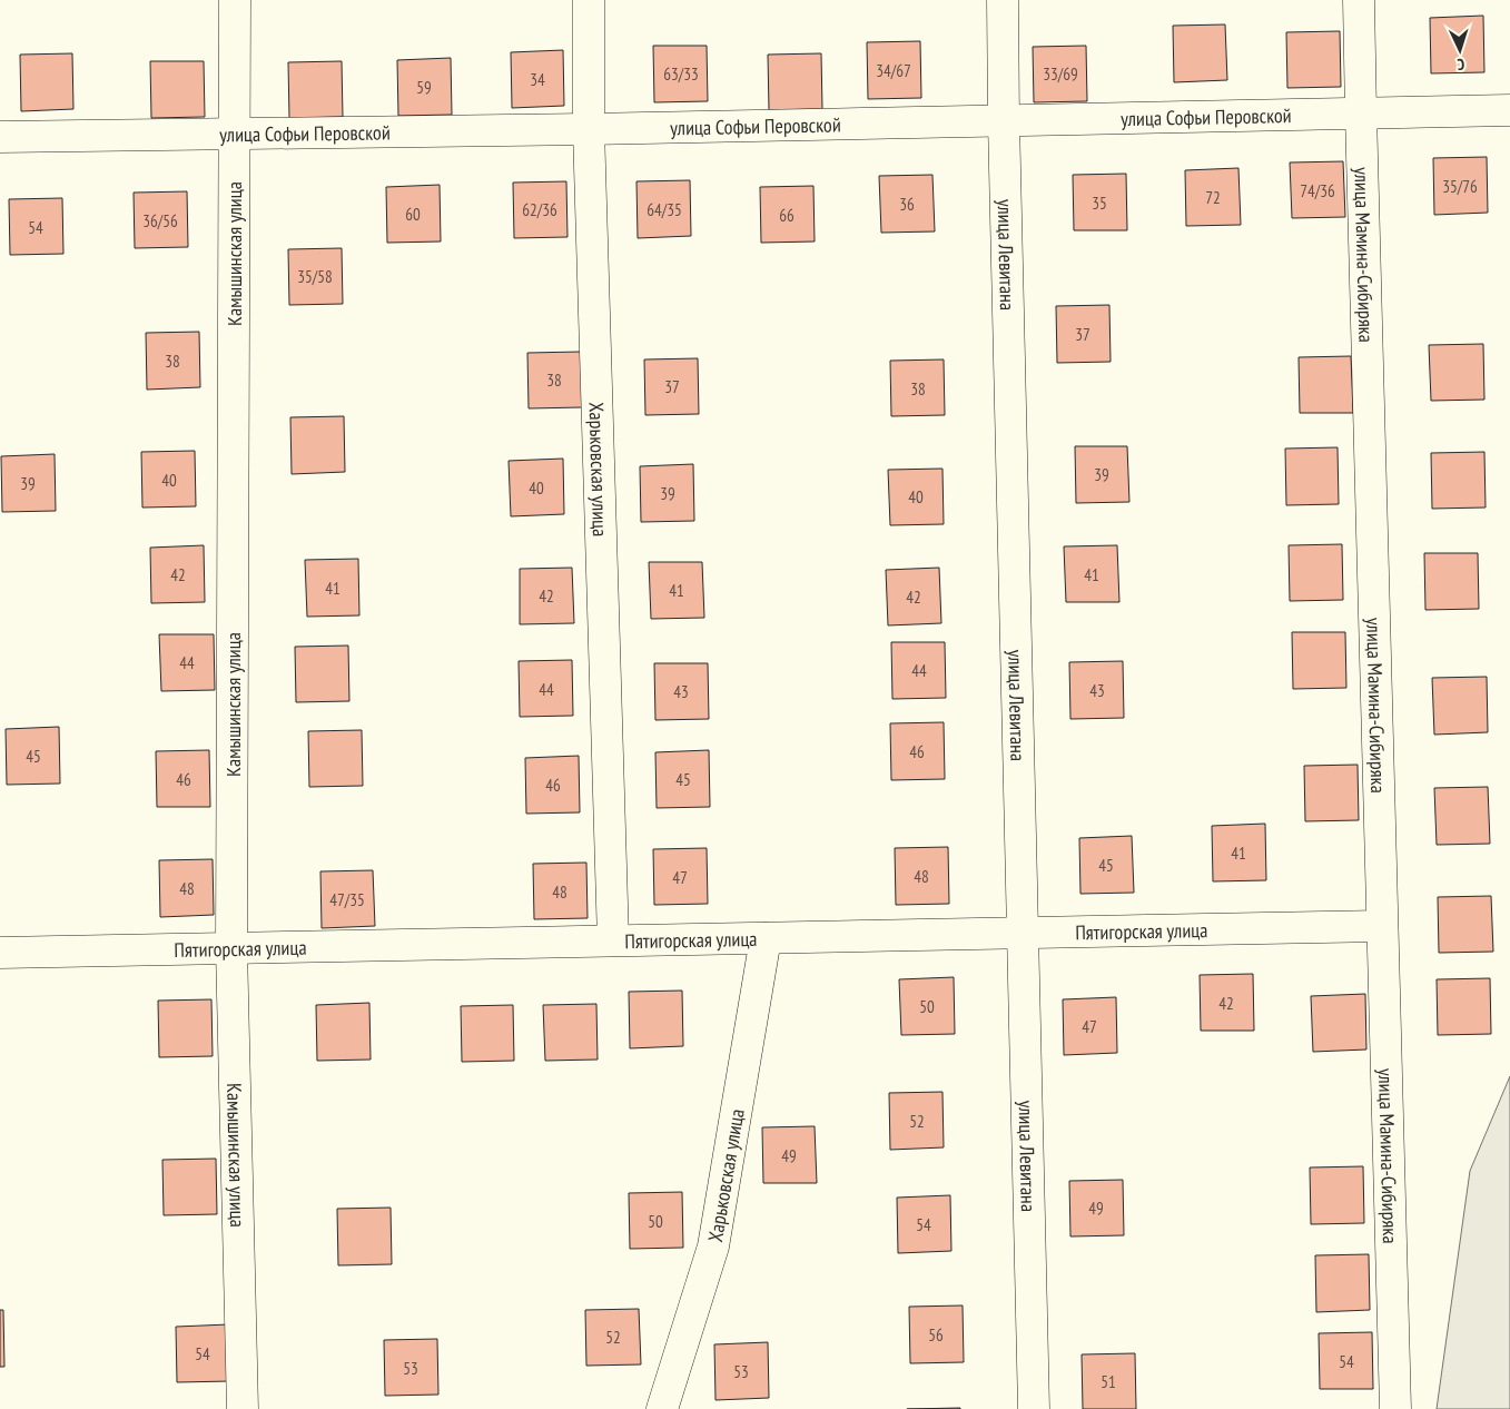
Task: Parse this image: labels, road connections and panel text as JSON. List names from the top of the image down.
{
  "streets": {
    "street": [
      "улица Софьи Перовской",
      "Камышинская улица",
      "улица Левитана",
      "улица Мамина-Сибиряка",
      "Харьковская улица",
      "Пятигорская улица"
    ]
  },
  "crossings": [
    ["улица Софьи Перовской", "Камышинская улица"],
    ["улица Софьи Перовской", "улица Левитана"],
    ["улица Софьи Перовской", "улица Мамина-Сибиряка"],
    ["улица Софьи Перовской", "Харьковская улица"],
    ["Камышинская улица", "Пятигорская улица"],
    ["улица Левитана", "Пятигорская улица"],
    ["улица Мамина-Сибиряка", "Пятигорская улица"],
    ["Харьковская улица", "Пятигорская улица"]
  ],
  "house_numbers": [
    "34/67",
    "63/33",
    "33/69",
    "34",
    "59",
    "35/76",
    "74/36",
    "72",
    "35",
    "36",
    "62/36",
    "64/35",
    "60",
    "66",
    "36/56",
    "54",
    "35/58",
    "37",
    "38",
    "38",
    "37",
    "38",
    "39",
    "40",
    "39",
    "40",
    "39",
    "40",
    "42",
    "41",
    "41",
    "41",
    "42",
    "42",
    "44",
    "44",
    "44",
    "43",
    "43",
    "46",
    "45",
    "46",
    "45",
    "46",
    "41",
    "45",
    "48",
    "47",
    "48",
    "48",
    "47/35",
    "42",
    "50",
    "47",
    "52",
    "49",
    "49",
    "50",
    "54",
    "56",
    "52",
    "54",
    "54",
    "53",
    "53",
    "51"
  ],
  "north": "bottom"
}
